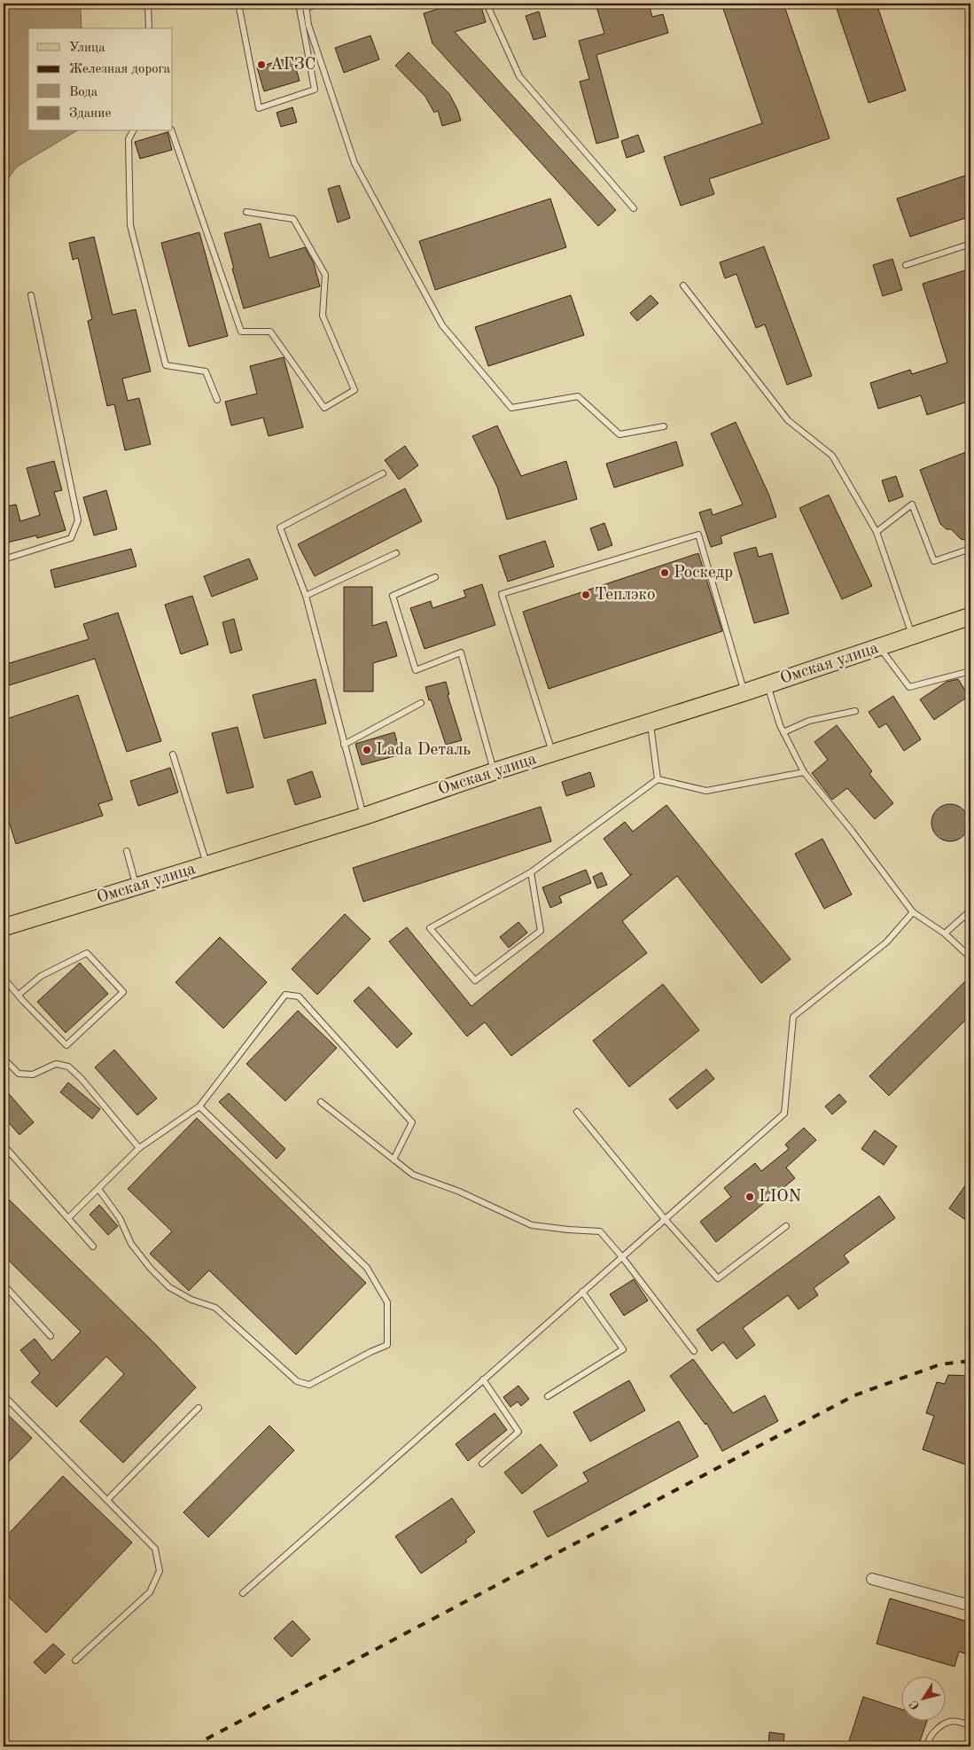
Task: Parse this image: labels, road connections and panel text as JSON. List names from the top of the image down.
{
  "streets": {
    "main road": ["Омская улица"]
  },
  "places": [
    "АГЗС",
    "Роскедр",
    "Теплэко",
    "Lada Dеталь",
    "LION"
  ],
  "legend": [
    "Улица",
    "Железная дорога",
    "Вода",
    "Здание"
  ],
  "north": "bottom left"
}
